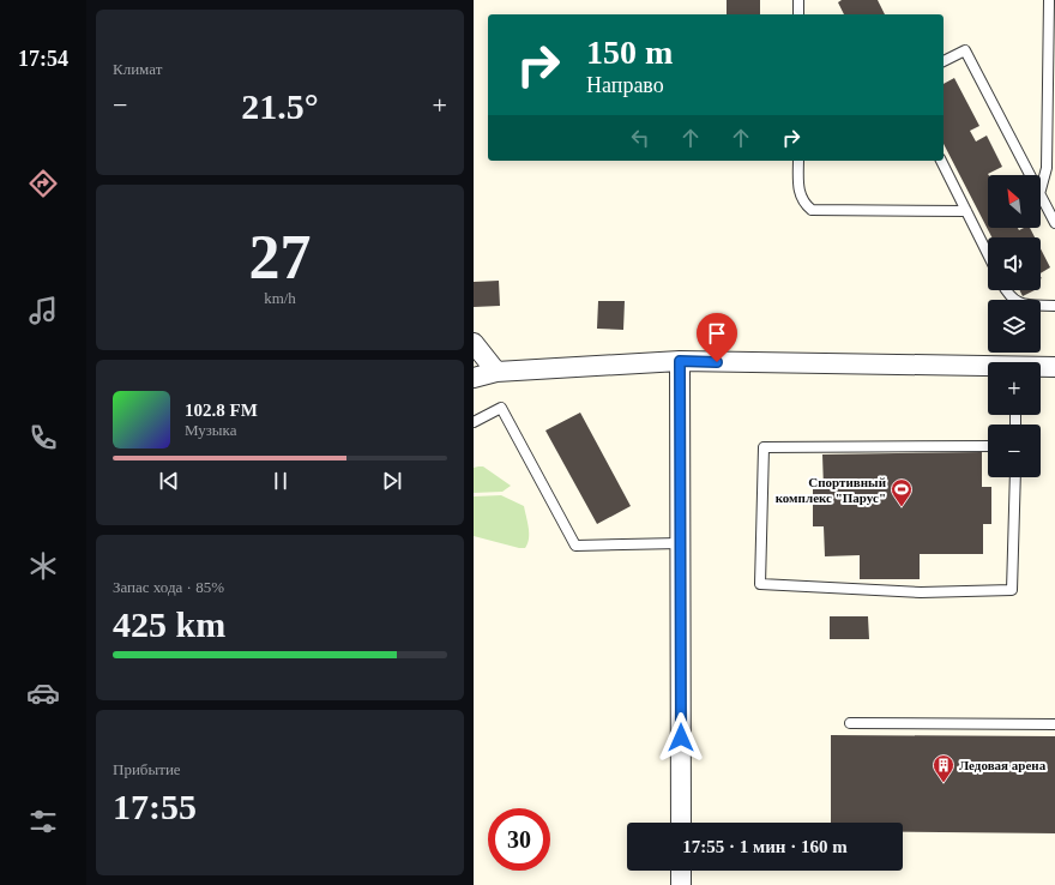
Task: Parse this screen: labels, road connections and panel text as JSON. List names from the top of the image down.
{
  "places": {
    "sports": ["Спортивный комплекс \"Парус\""],
    "building": ["Ледовая арена"]
  },
  "north": "top left",
  "page": {
    "tabs": "17:54",
    "tile": [
      "Климат",
      ["27", "km/h"],
      ["Запас хода · 85%", "425 km"],
      ["Прибытие", "17:55"]
    ],
    "turn": ["150 m", "Направо"],
    "heat": ["−", "21.5°", "+"],
    "map_buttons": ["+", "−"],
    "song": ["102.8 FM", "Музыка"],
    "limit": "30",
    "trip": "17:55 · 1 мин · 160 m"
  }
}
